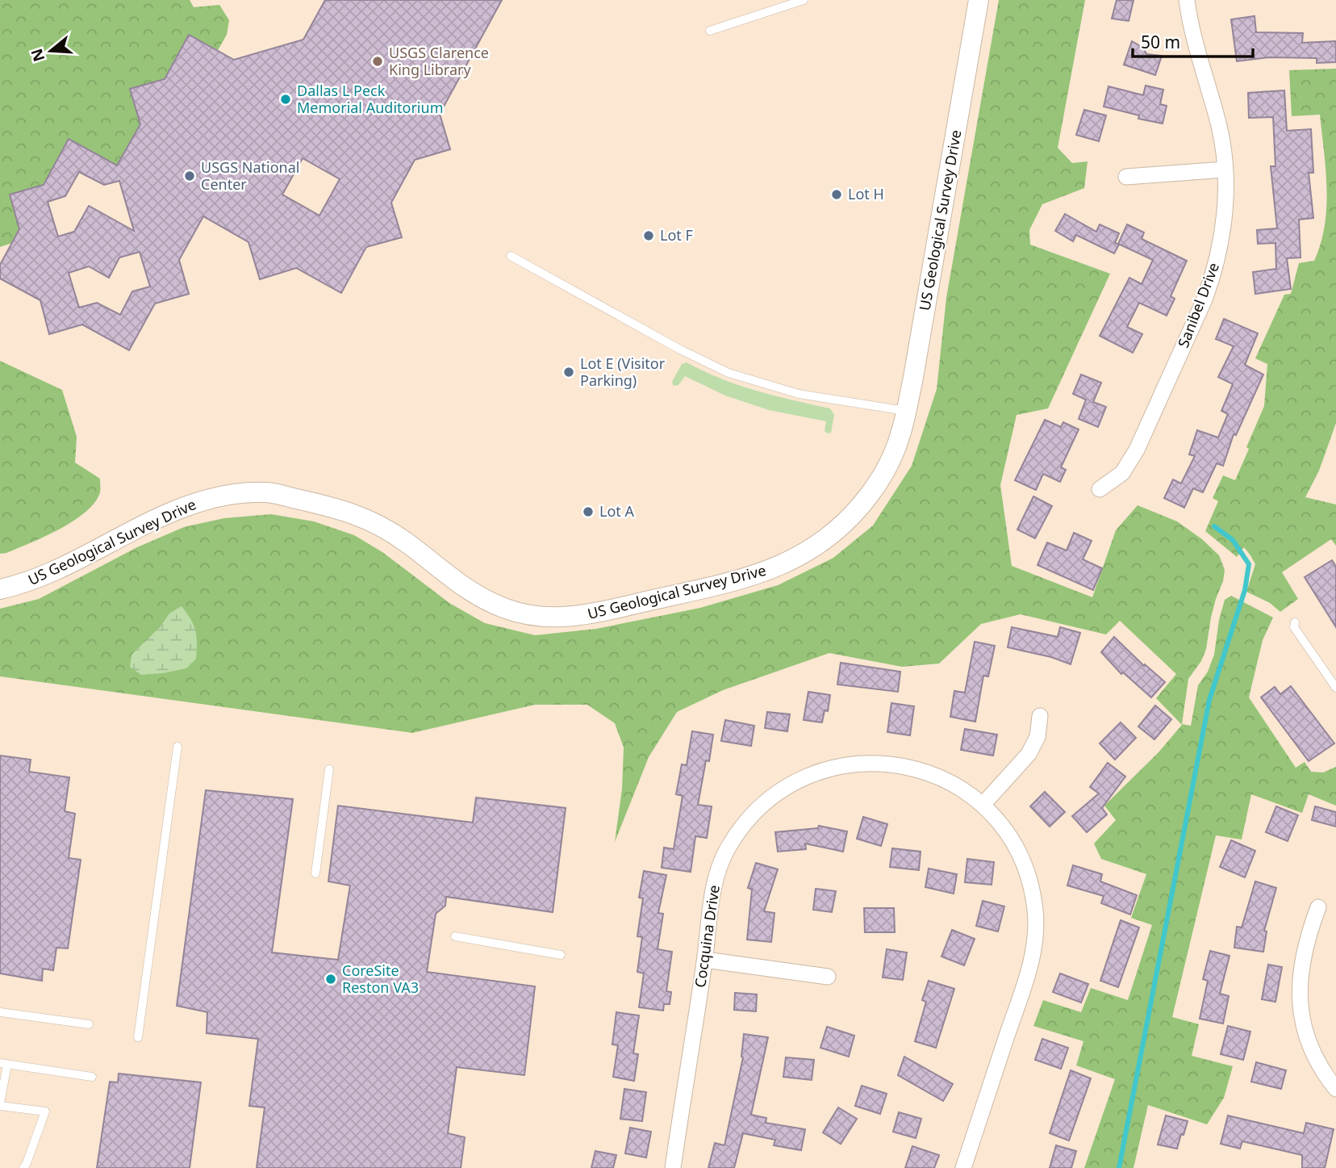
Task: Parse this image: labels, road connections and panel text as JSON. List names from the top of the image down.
{
  "streets": {
    "street": ["US Geological Survey Drive", "Sanibel Drive", "Cocquina Drive"]
  },
  "places": [
    "USGS Clarence King Library",
    "Dallas L Peck Memorial Auditorium",
    "USGS National Center",
    "Lot H",
    "Lot F",
    "Lot E (Visitor Parking)",
    "Lot A",
    "CoreSite Reston VA3"
  ],
  "scale_bar": "50 m",
  "north": "left"
}
